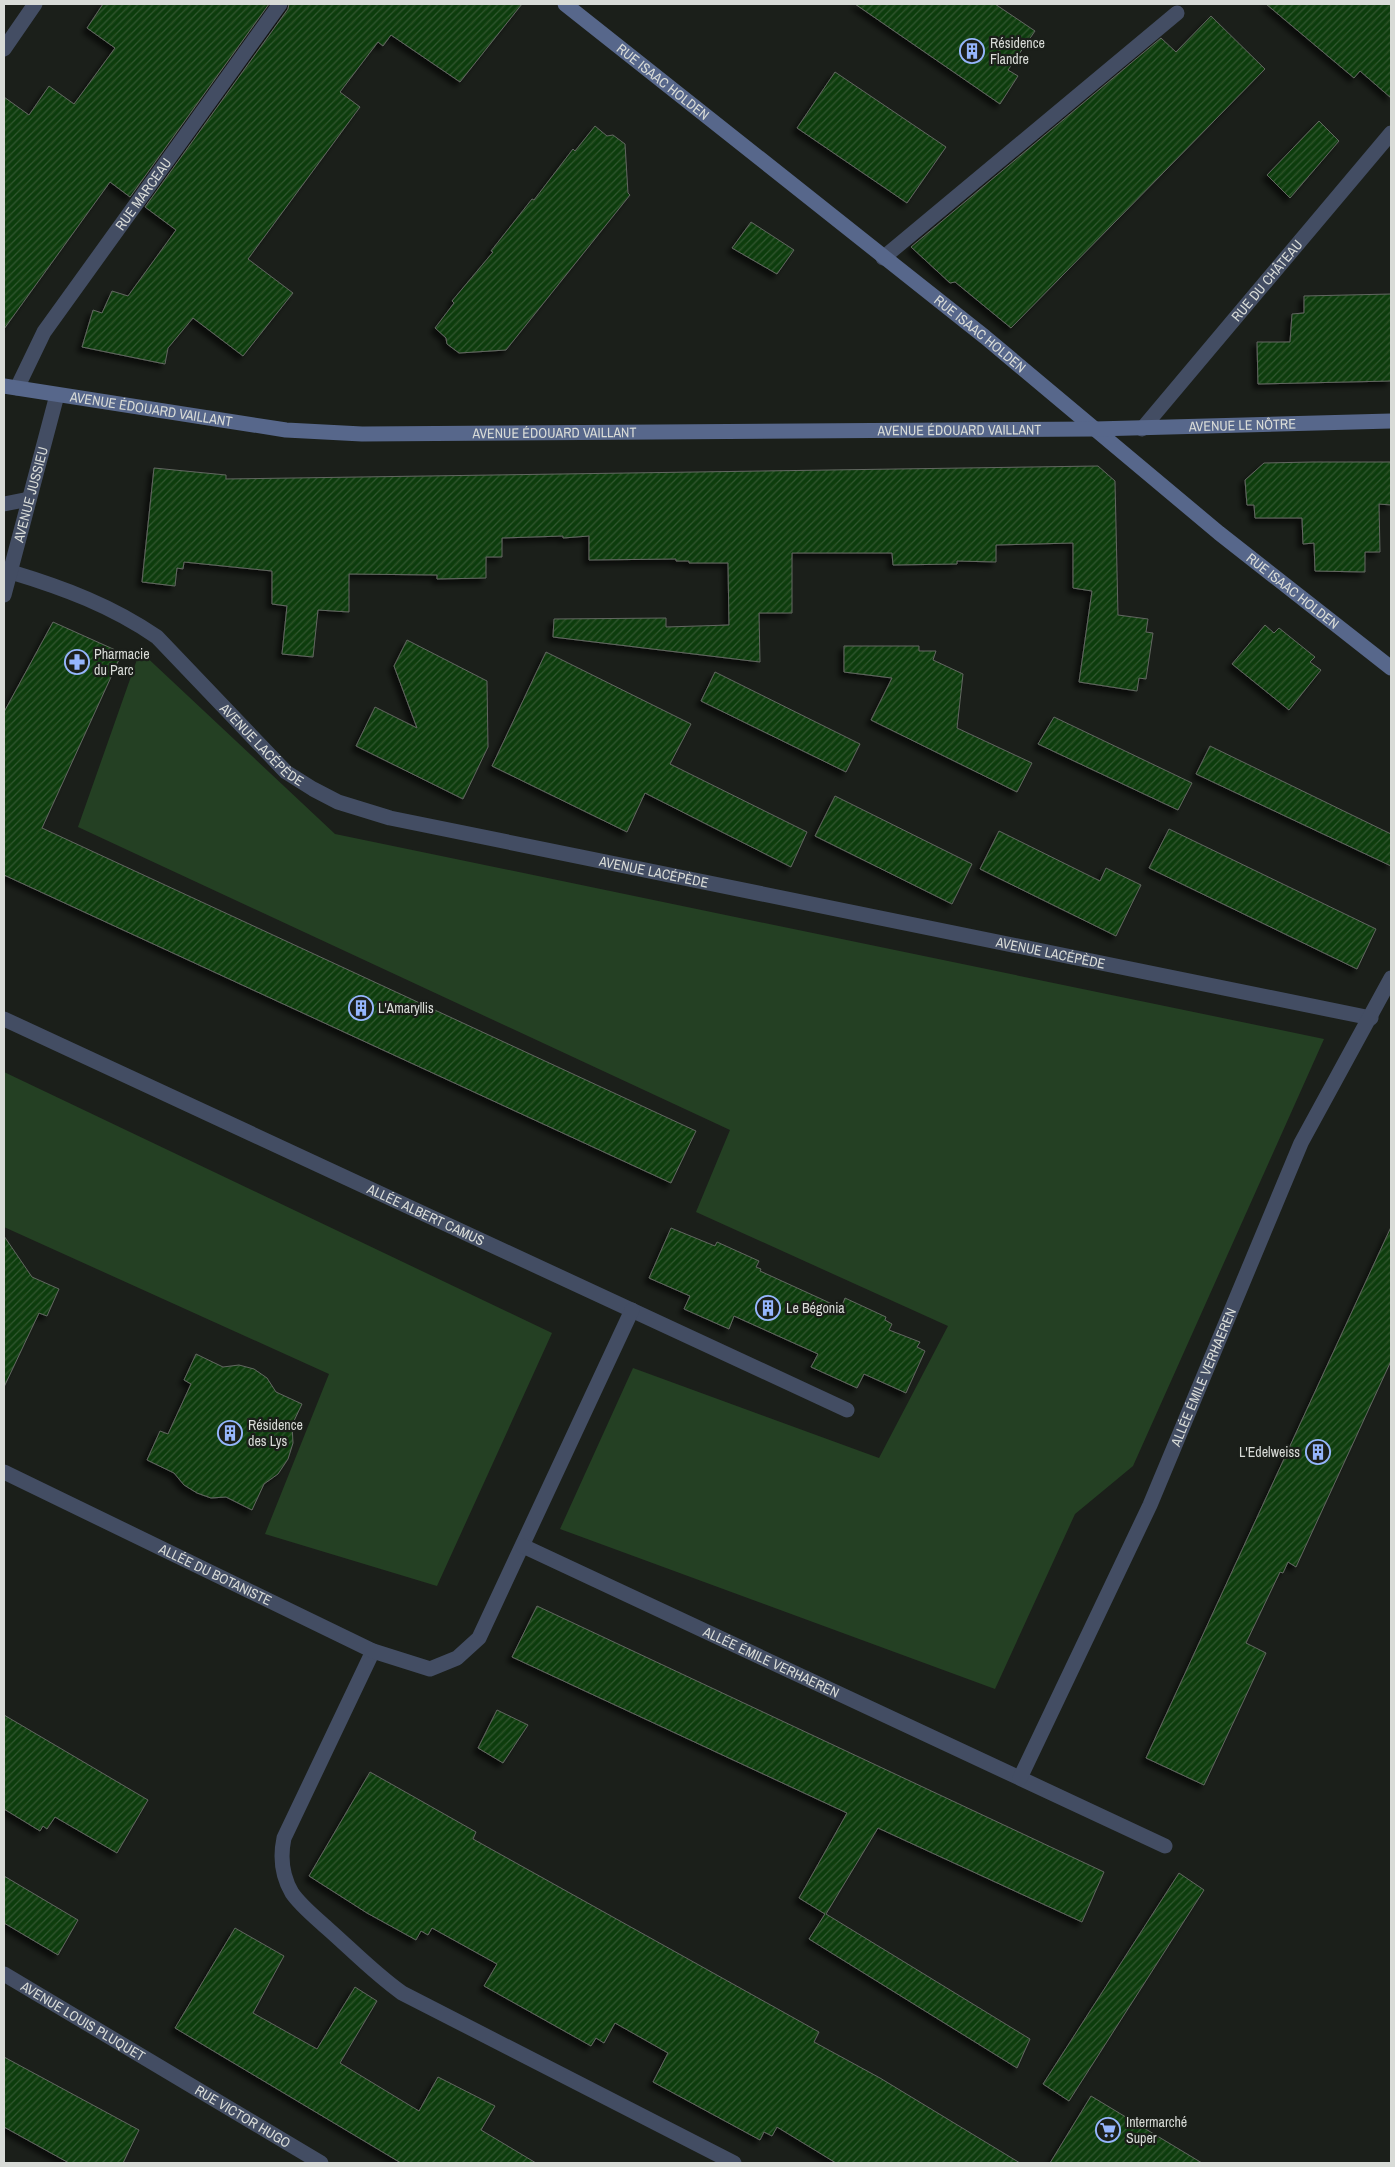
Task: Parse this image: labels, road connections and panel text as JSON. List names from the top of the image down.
{
  "streets": {
    "main road": ["RUE ISAAC HOLDEN", "AVENUE ÉDOUARD VAILLANT", "AVENUE LE NÔTRE"],
    "street": [
      "RUE MARCEAU",
      "RUE DU CHÂTEAU",
      "AVENUE JUSSIEU",
      "AVENUE LACÉPÈDE",
      "ALLÉE ALBERT CAMUS",
      "ALLÉE ÉMILE VERHAEREN",
      "ALLÉE DU BOTANISTE",
      "AVENUE LOUIS PLUQUET",
      "RUE VICTOR HUGO"
    ]
  },
  "crossings": [
    ["RUE ISAAC HOLDEN", "AVENUE ÉDOUARD VAILLANT"],
    ["RUE ISAAC HOLDEN", "AVENUE LE NÔTRE"],
    ["RUE MARCEAU", "AVENUE ÉDOUARD VAILLANT"],
    ["RUE DU CHÂTEAU", "AVENUE LE NÔTRE"],
    ["AVENUE ÉDOUARD VAILLANT", "AVENUE LE NÔTRE"],
    ["AVENUE ÉDOUARD VAILLANT", "AVENUE JUSSIEU"],
    ["AVENUE JUSSIEU", "AVENUE LACÉPÈDE"],
    ["AVENUE LACÉPÈDE", "ALLÉE ÉMILE VERHAEREN"],
    ["ALLÉE ÉMILE VERHAEREN", "ALLÉE DU BOTANISTE"],
    ["AVENUE LOUIS PLUQUET", "RUE VICTOR HUGO"]
  ],
  "places": {
    "building": [
      "Résidence Flandre",
      "L'Amaryllis",
      "Le Bégonia",
      "Résidence des Lys",
      "L'Edelweiss"
    ],
    "pharmacy": ["Pharmacie du Parc"],
    "supermarket": ["Intermarché Super"]
  }
}
